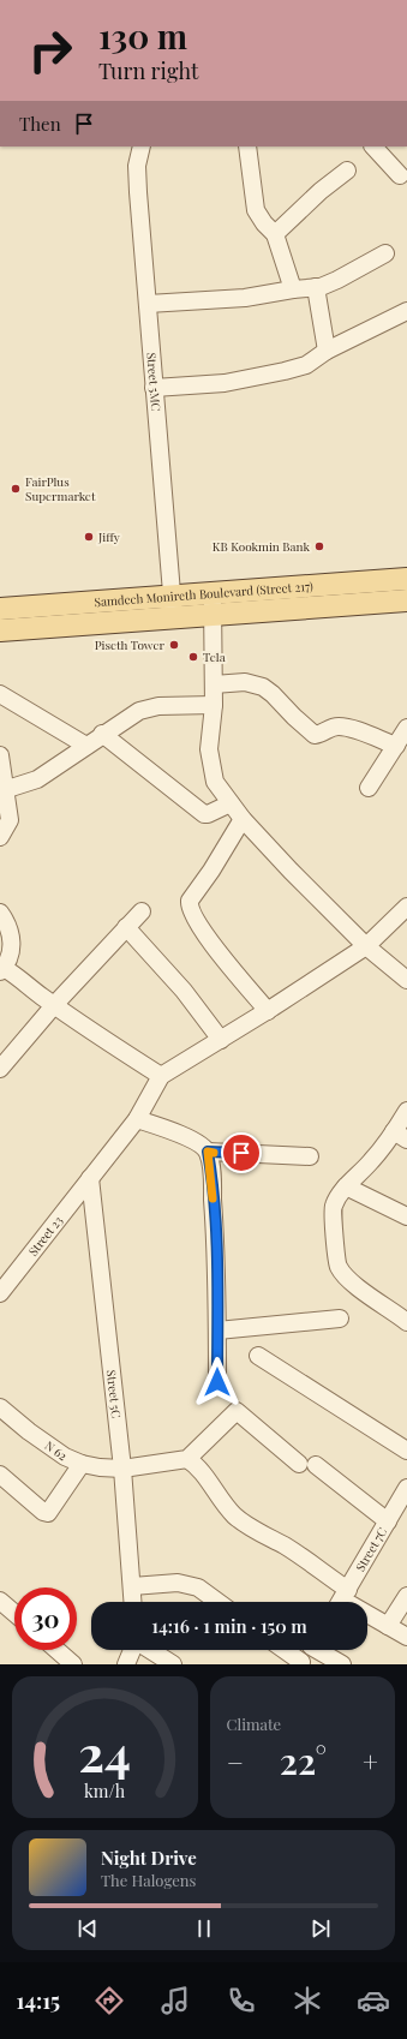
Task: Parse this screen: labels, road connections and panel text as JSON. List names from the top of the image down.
{
  "streets": {
    "main road": ["Samdech Monireth Boulevard (Street 217)"],
    "street": [
      "Street 5MC",
      "Street 23",
      "Street 5C",
      "N 62",
      "Street 7C"
    ]
  },
  "crossings": [
    ["Street 5MC", "Samdech Monireth Boulevard (Street 217)"],
    ["Street 23", "Street 5C"],
    ["Street 5C", "N 62"]
  ],
  "places": [
    "FairPlus Supermarket",
    "Jiffy",
    "KB Kookmin Bank",
    "Piseth Tower",
    "Tela"
  ],
  "page": {
    "turn": ["130 m", "Turn right"],
    "then": "Then",
    "limit": "30",
    "trip": "14:16 · 1 min · 150 m",
    "tile": "Climate",
    "heat": ["−", "22°", "+"],
    "song": ["Night Drive", "The Halogens"],
    "tabs": "14:15",
    "gauge": ["24", "km/h"]
  }
}
